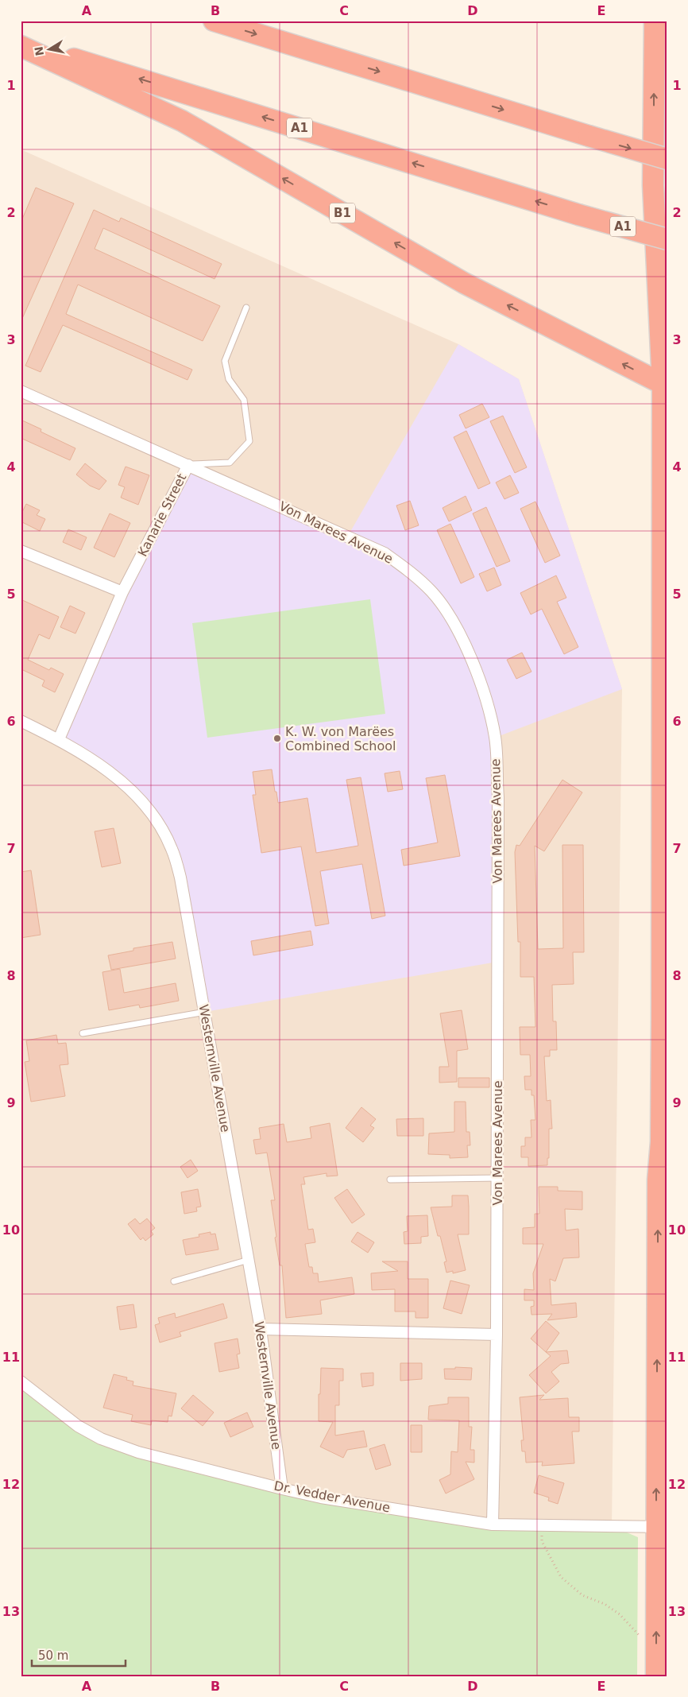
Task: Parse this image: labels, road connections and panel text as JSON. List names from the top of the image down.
{
  "streets": {
    "highway": ["A1", "B1"],
    "street": [
      "Kanarie Street",
      "Von Marees Avenue",
      "Westernville Avenue",
      "Dr. Vedder Avenue"
    ]
  },
  "crossings": [
    ["Kanarie Street", "Von Marees Avenue"],
    ["Kanarie Street", "Westernville Avenue"],
    ["Von Marees Avenue", "Dr. Vedder Avenue"],
    ["Westernville Avenue", "Dr. Vedder Avenue"]
  ],
  "places": ["K. W. von Marëes Combined School"],
  "scale_bar": "50 m",
  "north": "left",
  "grid": {
    "columns": [
      "A",
      "B",
      "C",
      "D",
      "E"
    ],
    "rows": [
      "1",
      "2",
      "3",
      "4",
      "5",
      "6",
      "7",
      "8",
      "9",
      "10",
      "11",
      "12",
      "13"
    ]
  }
}
